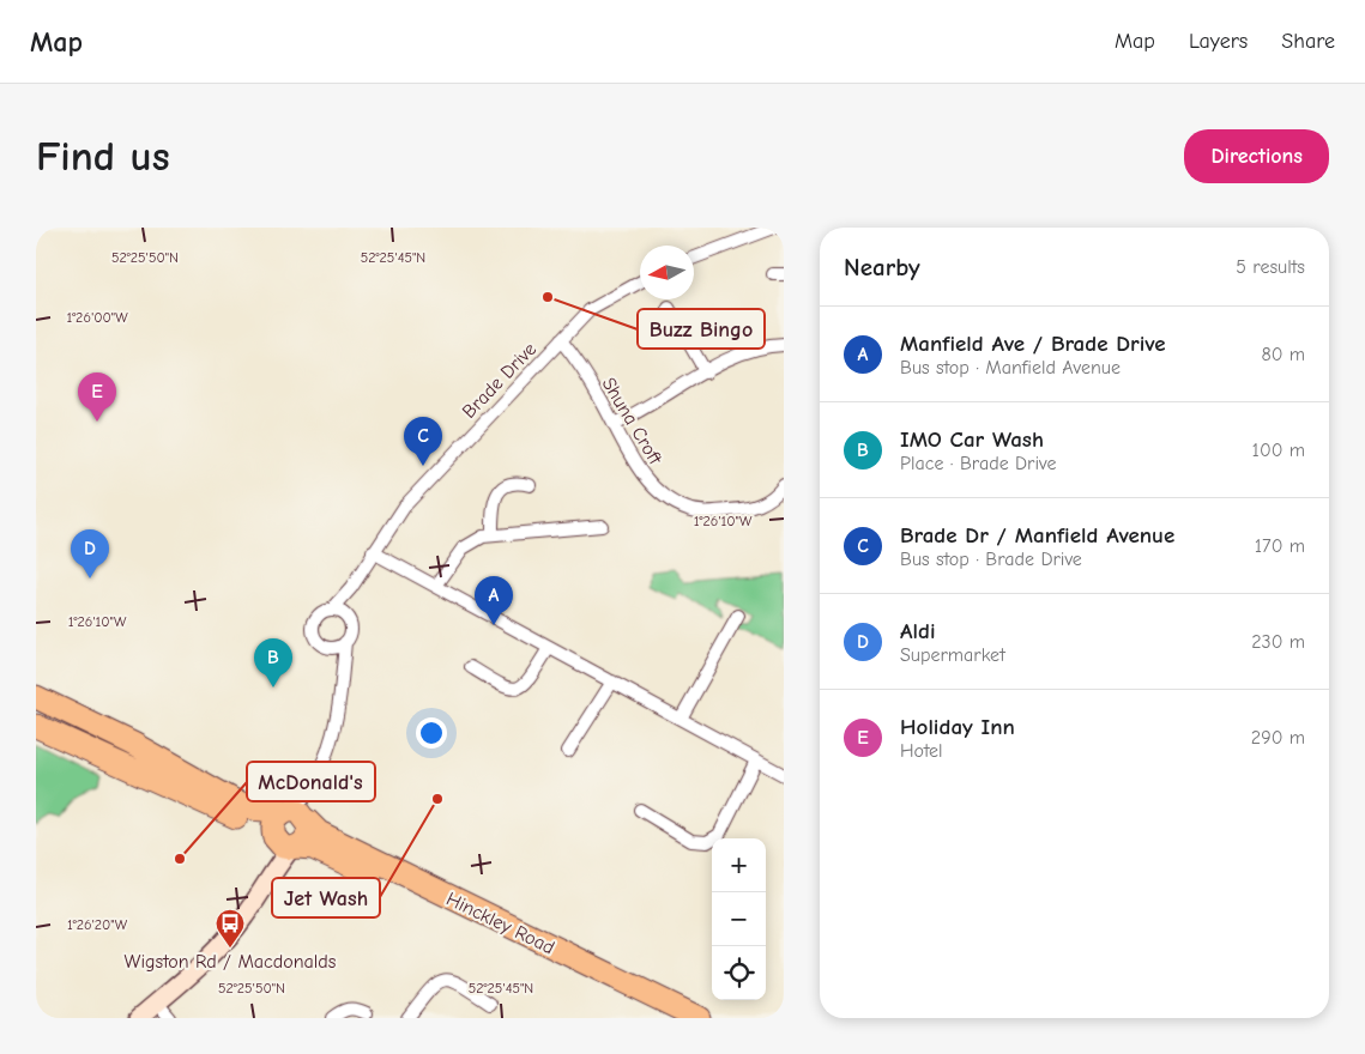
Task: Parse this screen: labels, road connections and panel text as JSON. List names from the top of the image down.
{
  "streets": {
    "highway": ["Hinckley Road"],
    "street": ["Brade Drive", "Shuna Croft"]
  },
  "crossings": [
    ["Brade Drive", "Shuna Croft"]
  ],
  "places": {
    "other": ["Buzz Bingo", "Jet Wash", "McDonald's"],
    "bus stop": ["Wigston Rd / Macdonalds"]
  },
  "north": "left",
  "page": {
    "header": "Map",
    "nav": ["Map", "Layers", "Share"],
    "buttons": "Directions",
    "title": "Find us",
    "heading": ["Nearby", "5 results"],
    "list": [
      {
        "mark": "A",
        "name": "Manfield Ave / Brade Drive",
        "note": "Bus stop · Manfield Avenue",
        "value": "80 m"
      },
      {
        "mark": "B",
        "name": "IMO Car Wash",
        "note": "Place · Brade Drive",
        "value": "100 m"
      },
      {
        "mark": "C",
        "name": "Brade Dr / Manfield Avenue",
        "note": "Bus stop · Brade Drive",
        "value": "170 m"
      },
      {
        "mark": "D",
        "name": "Aldi",
        "note": "Supermarket",
        "value": "230 m"
      },
      {
        "mark": "E",
        "name": "Holiday Inn",
        "note": "Hotel",
        "value": "290 m"
      }
    ],
    "pins": [
      "E",
      "C",
      "D",
      "A",
      "B"
    ],
    "map_buttons": ["+", "−"]
  },
  "coordinates": [
    "52°25'50\"N",
    "52°25'45\"N",
    "1°26'00\"W",
    "1°26'10\"W",
    "1°26'20\"W"
  ]
}
